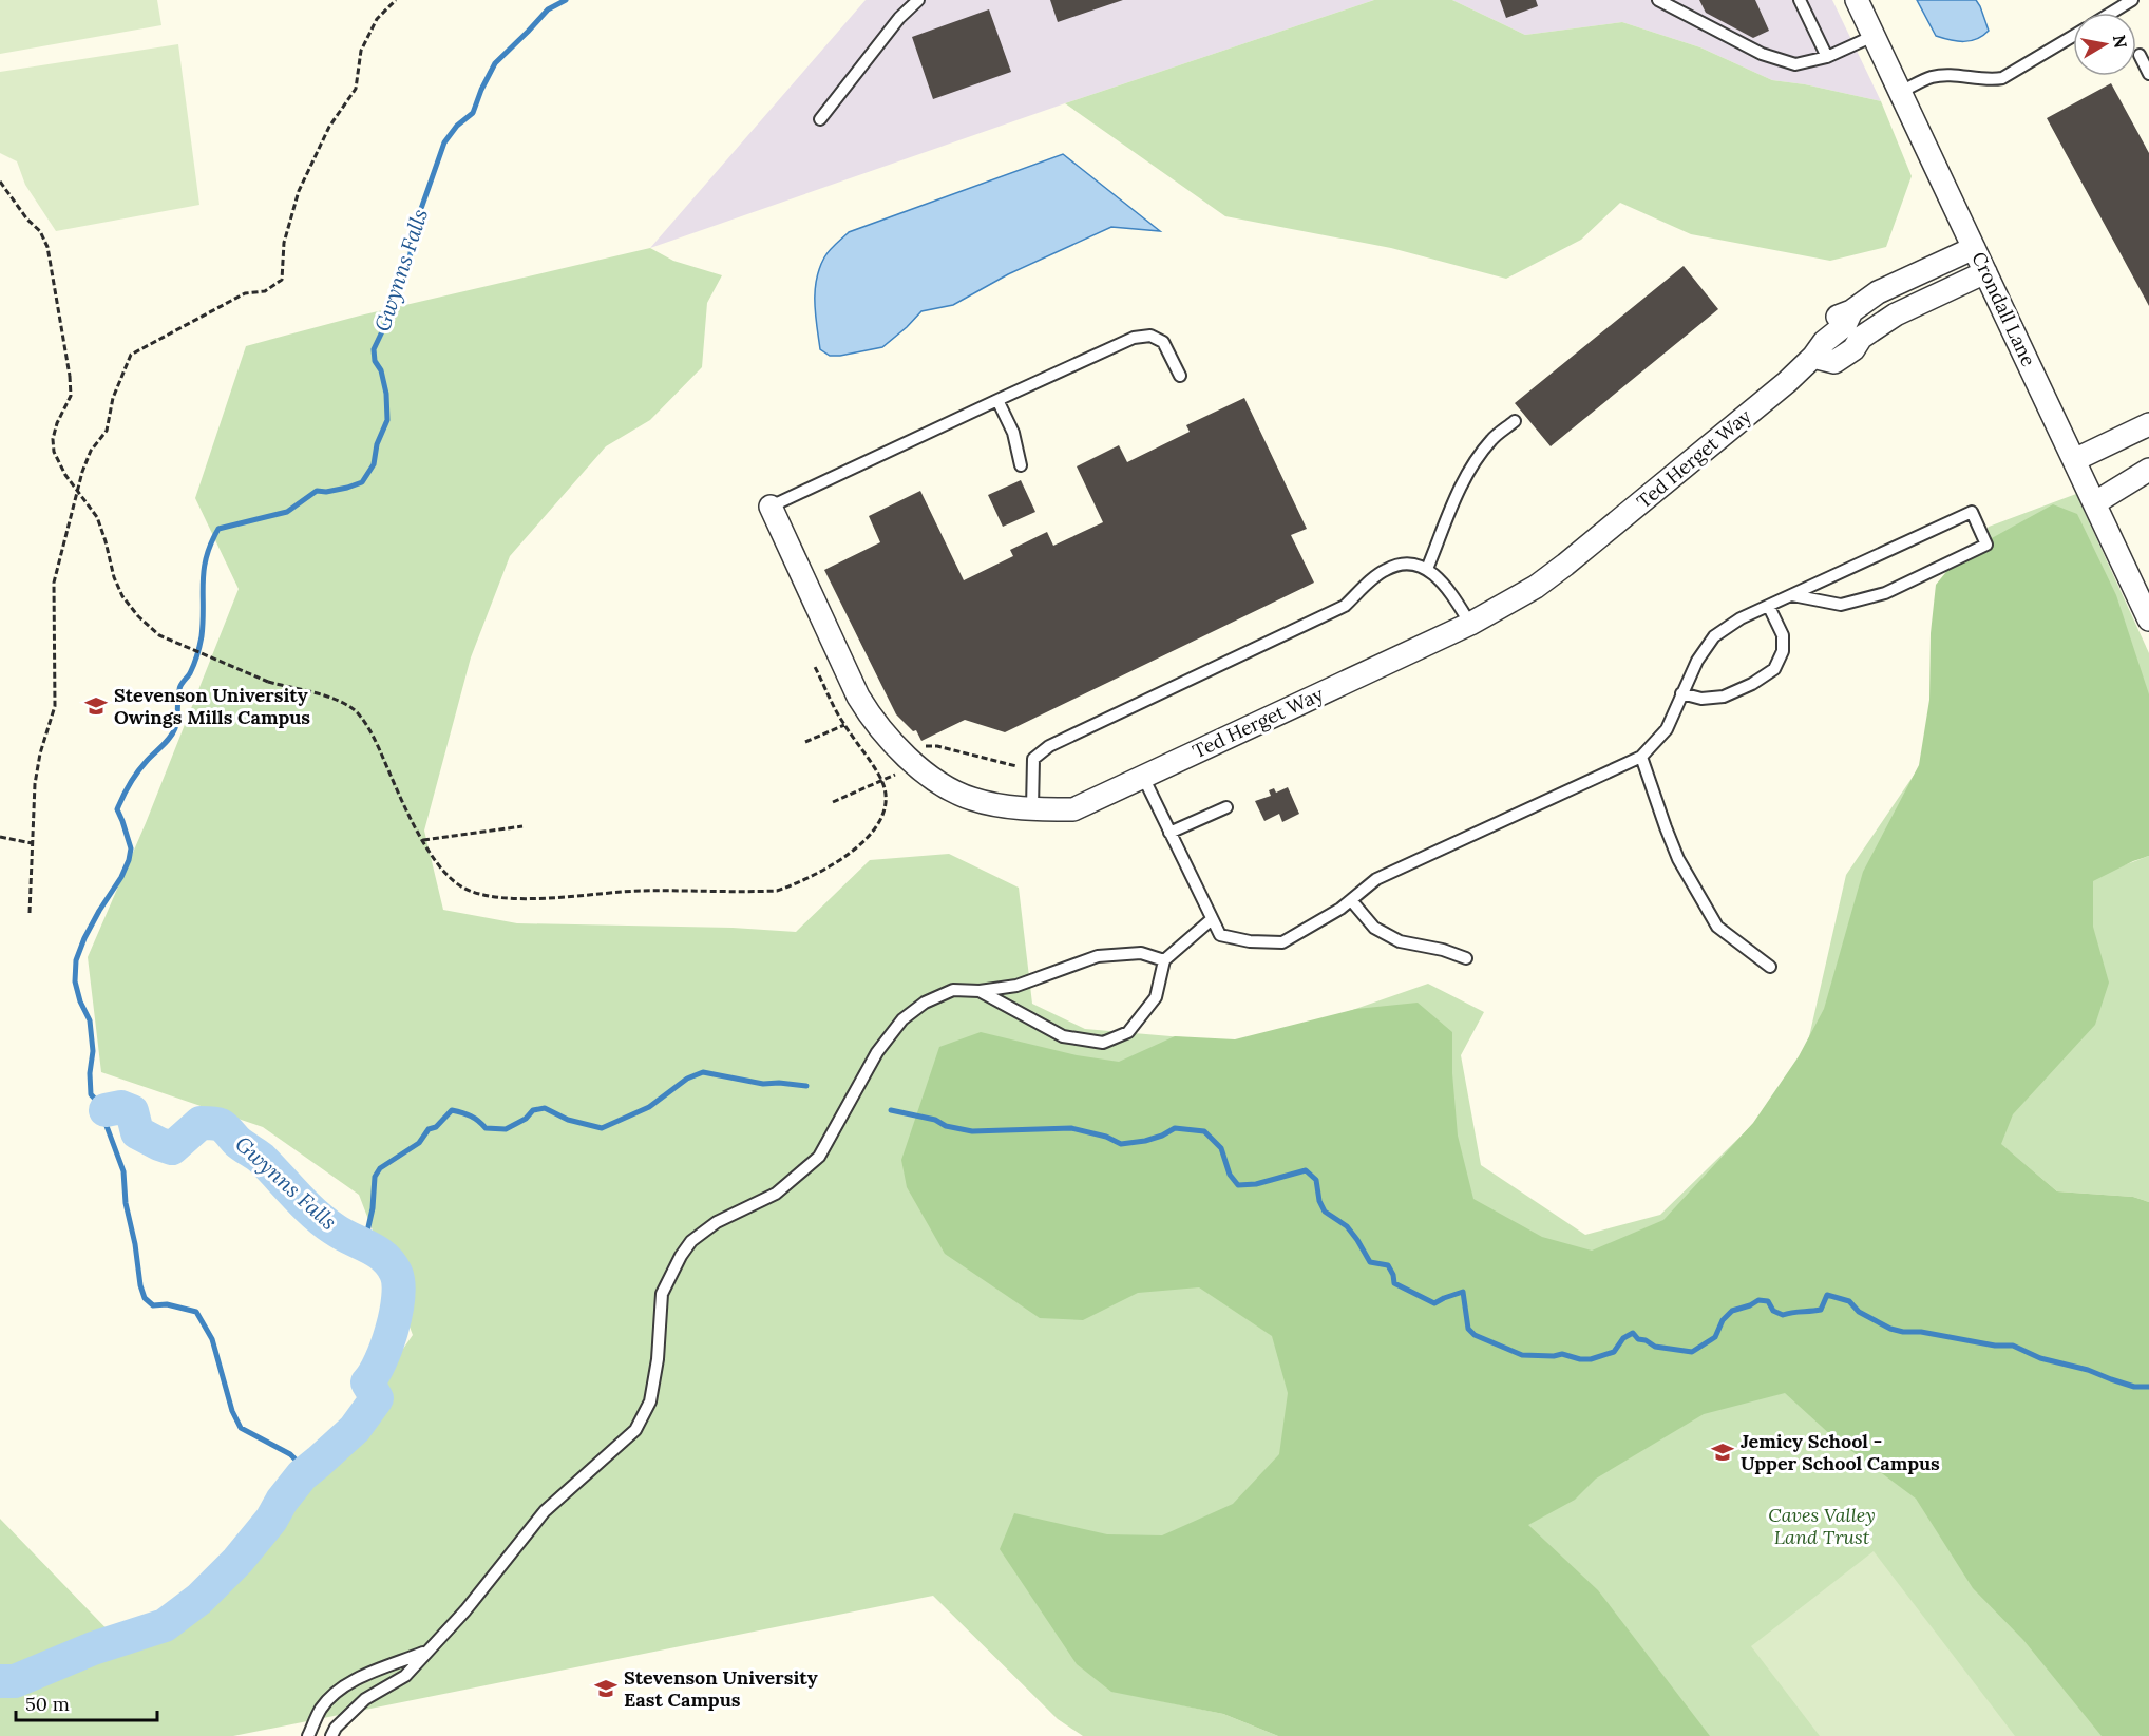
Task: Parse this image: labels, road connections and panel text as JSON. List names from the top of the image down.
{
  "streets": {
    "street": ["Crondall Lane", "Ted Herget Way"]
  },
  "water": ["Gwynns Falls"],
  "parks": ["Caves Valley Land Trust"],
  "places": {
    "school or university": ["Stevenson University Owings Mills Campus", "Jemicy School - Upper School Campus", "Stevenson University East Campus"]
  },
  "scale_bar": "50 m",
  "north": "right"
}
